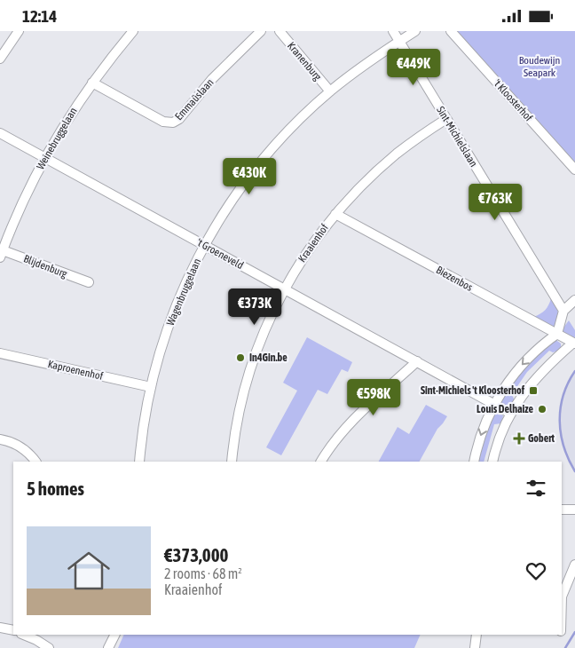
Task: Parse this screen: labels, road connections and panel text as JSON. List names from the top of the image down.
{
  "streets": {
    "street": [
      "Kranenburg",
      "Emmaüslaan",
      "'t Kloosterhof",
      "Sint-Michielslaan",
      "Weinebruggelaan",
      "Kraaienhof",
      "'t Groeneveld",
      "Blijdenburg",
      "Biezenbos",
      "Wagenbruggelaan",
      "Kaproenenhof"
    ]
  },
  "crossings": [
    ["Kranenburg", "Wagenbruggelaan"],
    ["Emmaüslaan", "Weinebruggelaan"],
    ["Sint-Michielslaan", "Kraaienhof"],
    ["Sint-Michielslaan", "Wagenbruggelaan"],
    ["Weinebruggelaan", "'t Groeneveld"],
    ["Weinebruggelaan", "Blijdenburg"],
    ["Kraaienhof", "'t Groeneveld"],
    ["Kraaienhof", "Biezenbos"],
    ["'t Groeneveld", "Wagenbruggelaan"],
    ["Wagenbruggelaan", "Kaproenenhof"]
  ],
  "parks": ["Boudewijn Seapark"],
  "places": {
    "other": ["In4Gin.be", "Louis Delhaize"],
    "transit": ["Sint-Michiels 't Kloosterhof"],
    "health": ["Gobert"]
  },
  "page": {
    "status": "12:14",
    "price": [
      "€449K",
      "€430K",
      "€763K",
      "€373K",
      "€598K"
    ],
    "heading": "5 homes",
    "list": [
      {
        "name": "€373,000",
        "note": "2 rooms · 68 m² · Kraaienhof"
      }
    ]
  }
}
